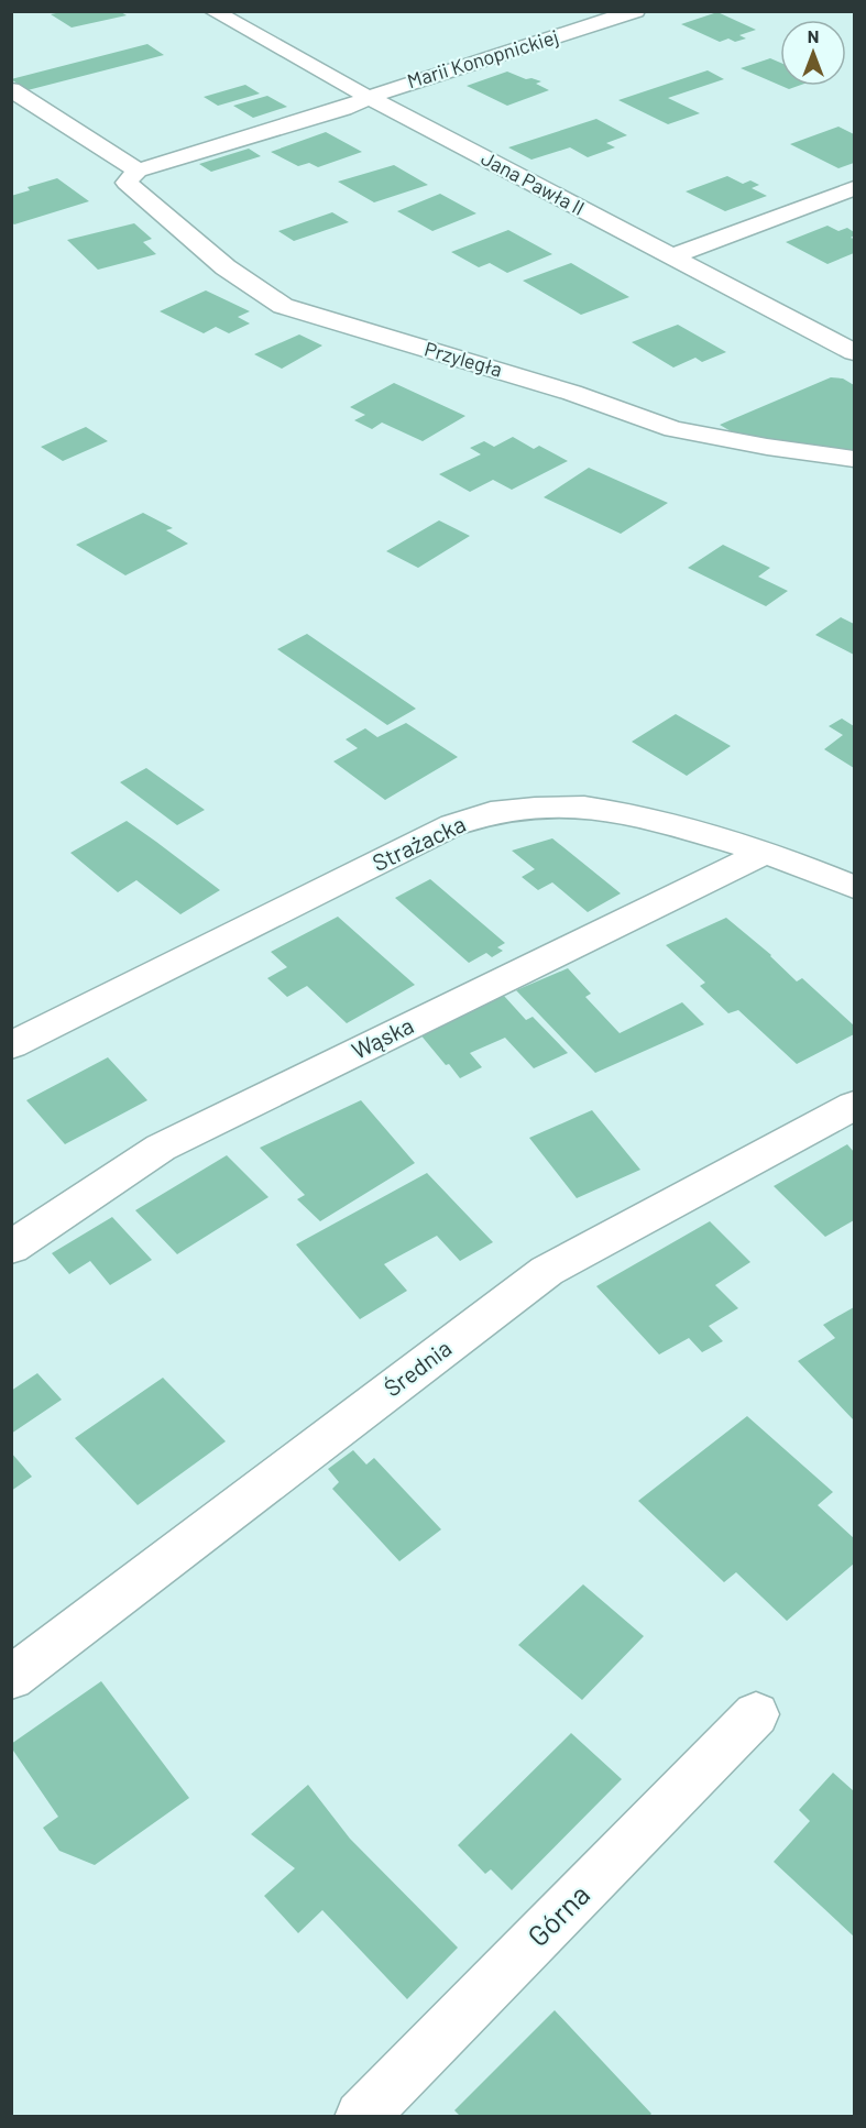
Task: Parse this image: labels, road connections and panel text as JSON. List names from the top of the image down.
{
  "streets": {
    "street": [
      "Marii Konopnickiej",
      "Jana Pawła II",
      "Przyległa",
      "Strażacka",
      "Wąska",
      "Średnia",
      "Górna"
    ]
  },
  "crossings": [
    ["Marii Konopnickiej", "Jana Pawła II"],
    ["Strażacka", "Wąska"]
  ],
  "north": "top"
}
